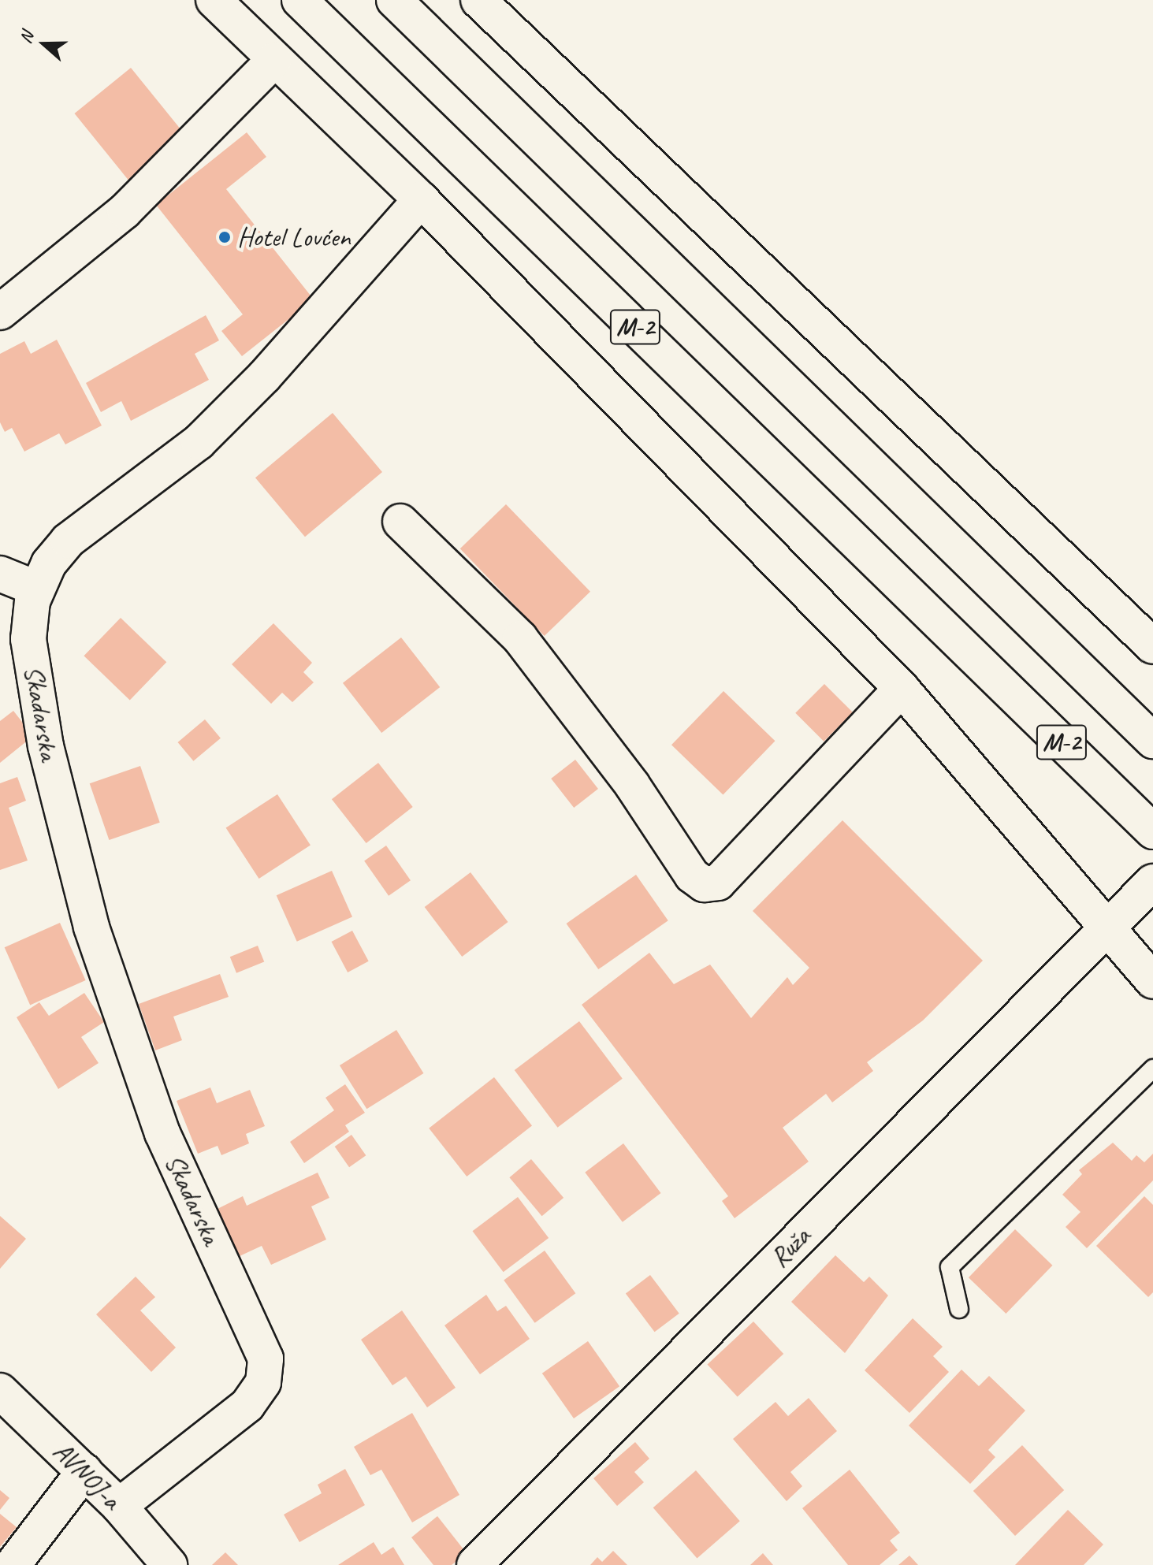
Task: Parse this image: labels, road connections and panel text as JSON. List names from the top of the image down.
{
  "streets": {
    "street": [
      "M-2",
      "Skadarska",
      "Ruža",
      "AVNOJ-a"
    ]
  },
  "crossings": [
    ["Skadarska", "AVNOJ-a"]
  ],
  "places": ["Hotel Lovćen"],
  "north": "left"
}
